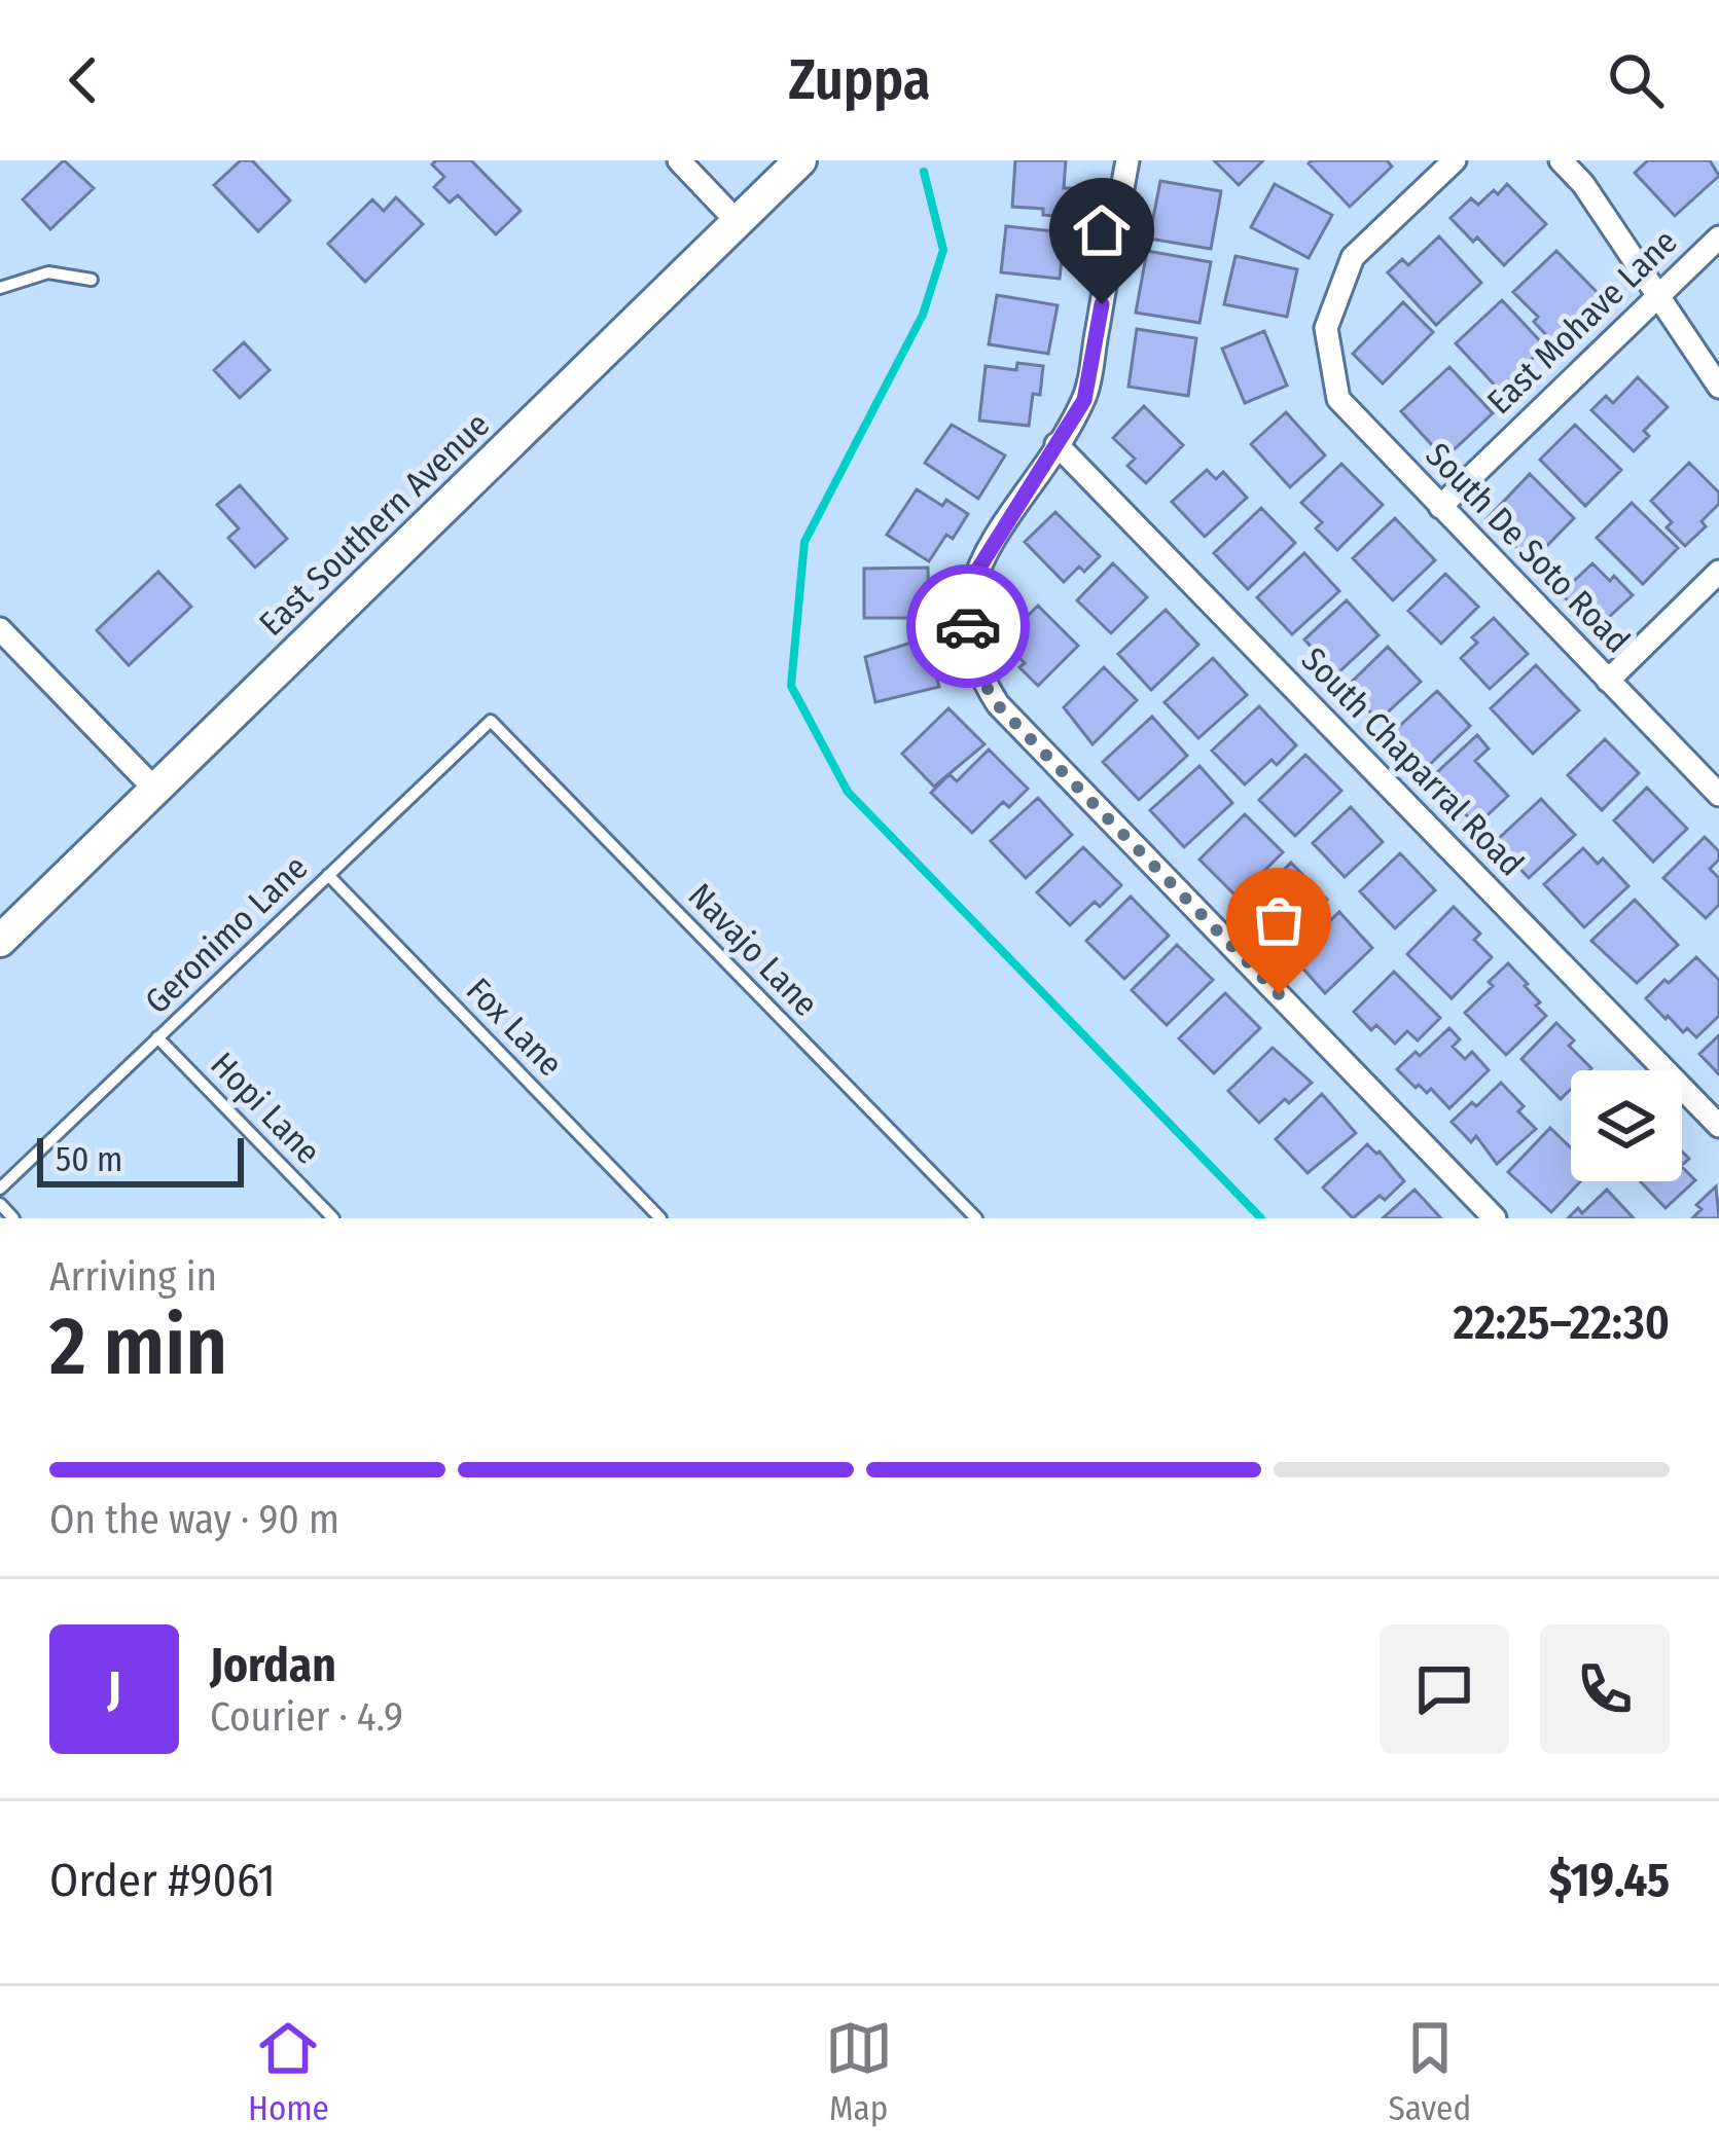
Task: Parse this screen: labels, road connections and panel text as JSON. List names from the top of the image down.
{
  "streets": {
    "street": [
      "East Mohave Lane",
      "East Southern Avenue",
      "South De Soto Road",
      "South Chaparral Road"
    ],
    "lane": [
      "Geronimo Lane",
      "Navajo Lane",
      "Fox Lane",
      "Hopi Lane"
    ]
  },
  "crossings": [
    ["East Mohave Lane", "South De Soto Road"],
    ["Geronimo Lane", "Navajo Lane"],
    ["Geronimo Lane", "Fox Lane"],
    ["Geronimo Lane", "Hopi Lane"]
  ],
  "scale_bar": "50 m",
  "page": {
    "header": "Zuppa",
    "scale": "50 m",
    "heading": ["2 min", "Arriving in", "22:25–22:30"],
    "panel": [
      "Jordan",
      "Courier · 4.9",
      "Order #9061",
      "$19.45"
    ],
    "bar": "On the way · 90 m",
    "round": "J",
    "tabs": ["Home", "Map", "Saved"]
  }
}
